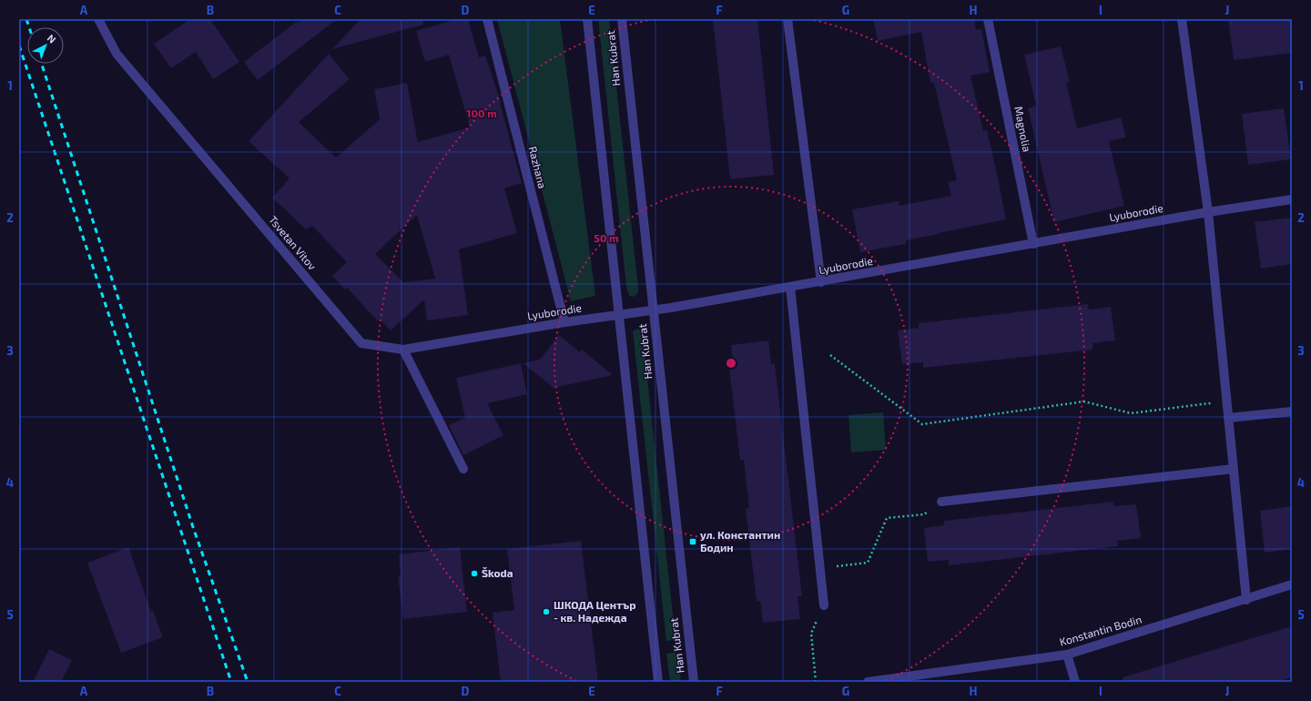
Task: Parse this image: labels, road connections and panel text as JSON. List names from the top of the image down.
{
  "streets": {
    "street": [
      "Han Kubrat",
      "Magnolia",
      "Razhana",
      "Lyuborodie",
      "Tsvetan Vitov",
      "Konstantin Bodin"
    ]
  },
  "crossings": [
    ["Han Kubrat", "Lyuborodie"],
    ["Magnolia", "Lyuborodie"],
    ["Razhana", "Lyuborodie"],
    ["Lyuborodie", "Tsvetan Vitov"]
  ],
  "places": {
    "transit": ["ул. Константин Бодин"],
    "other": ["Škoda", "ШКОДА Център - кв. Надежда"]
  },
  "north": "top right",
  "grid": {
    "columns": [
      "A",
      "B",
      "C",
      "D",
      "E",
      "F",
      "G",
      "H",
      "I",
      "J"
    ],
    "rows": [
      "1",
      "2",
      "3",
      "4",
      "5"
    ]
  },
  "rings": ["100 m", "50 m"]
}
